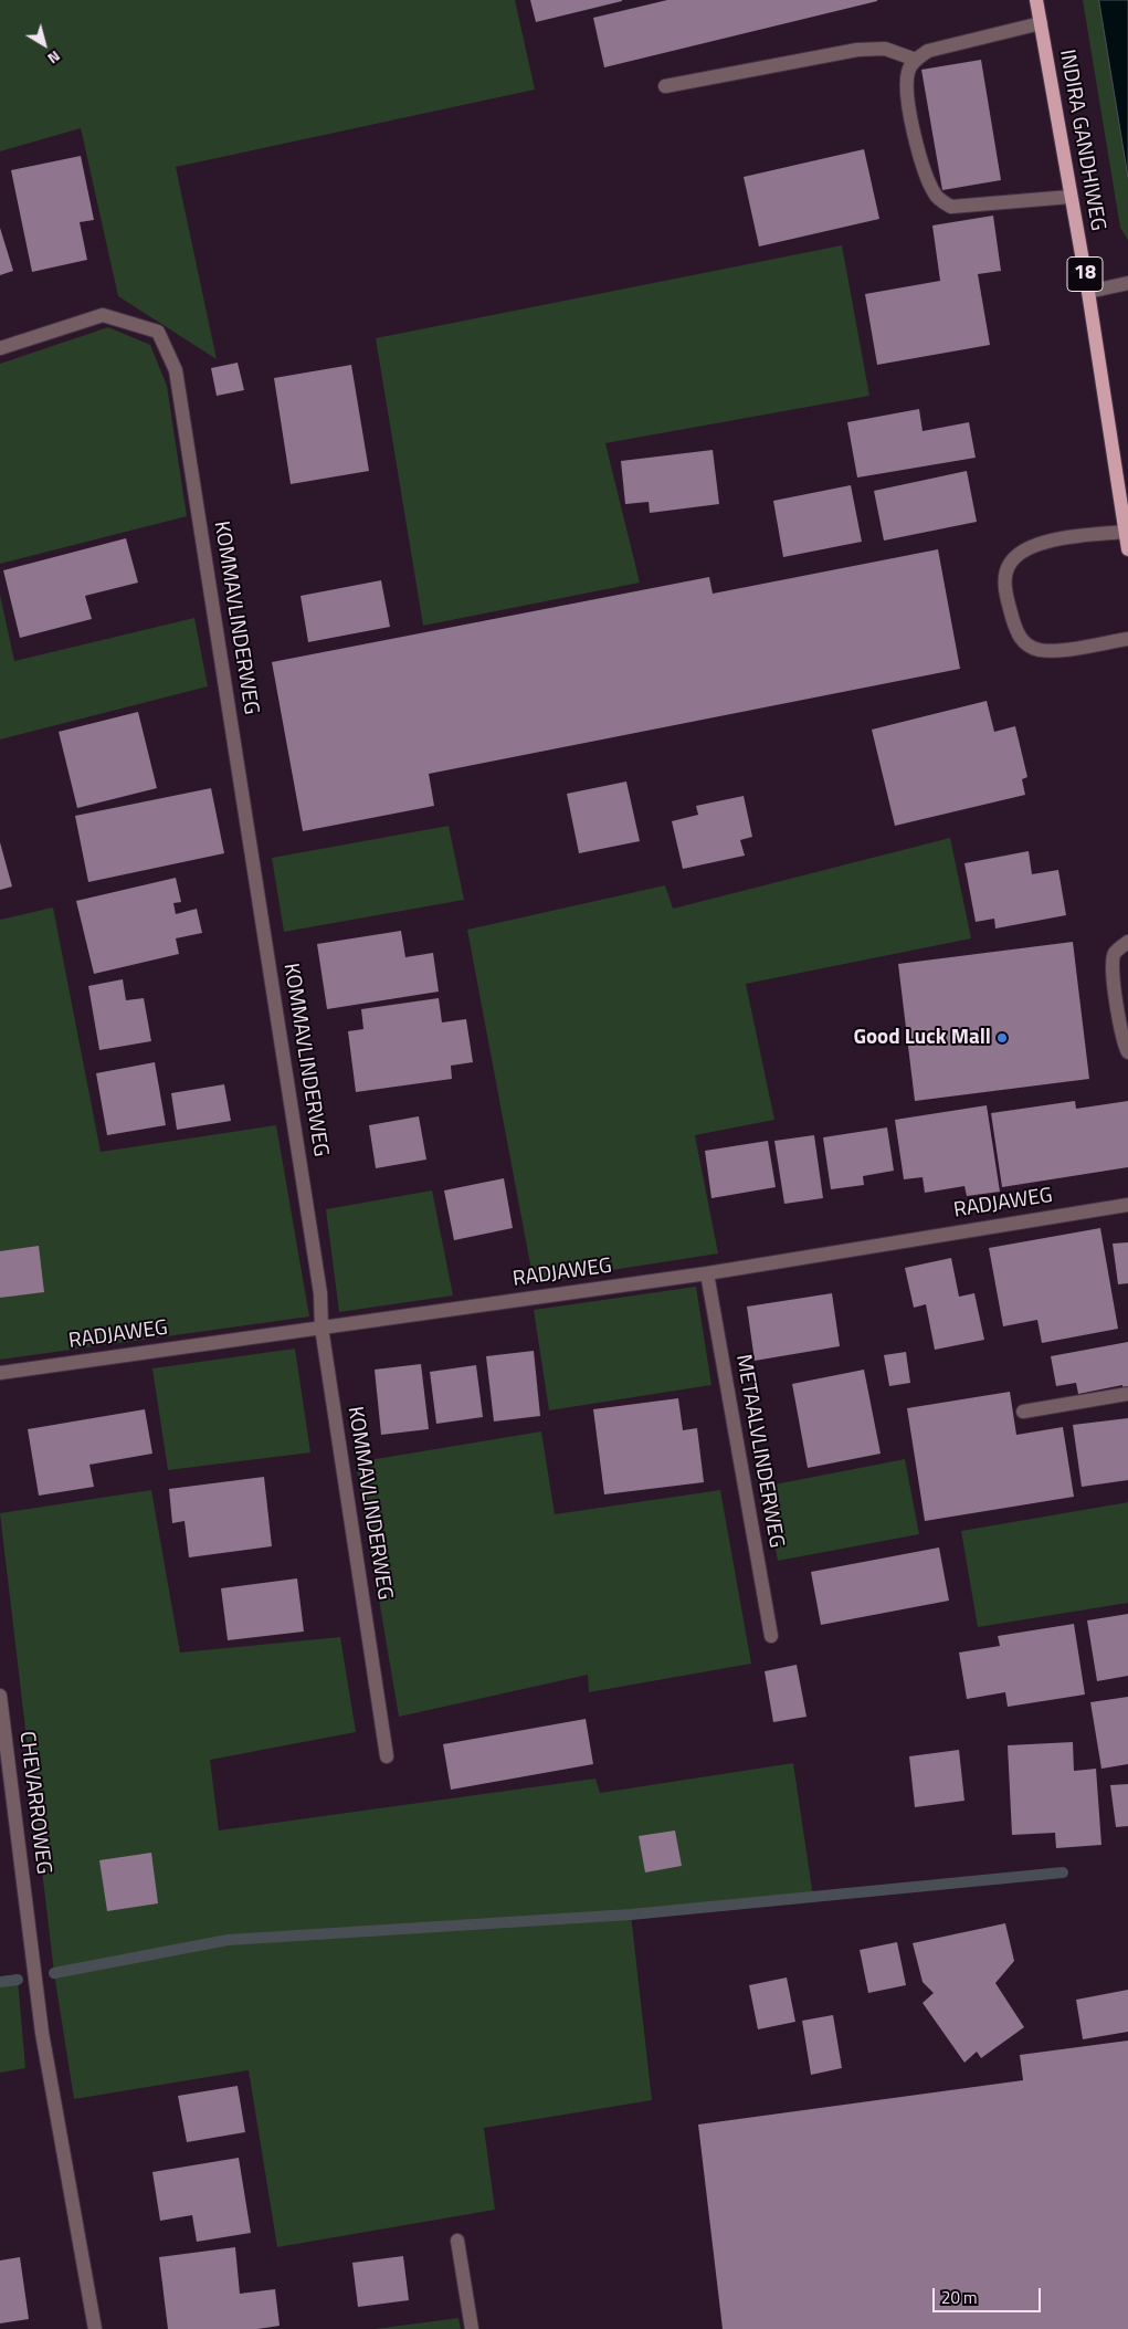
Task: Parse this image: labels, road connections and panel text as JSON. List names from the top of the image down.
{
  "streets": {
    "main road": ["INDIRA GANDHIWEG", "18"],
    "street": [
      "KOMMAVLINDERWEG",
      "RADJAWEG",
      "METAALVLINDERWEG",
      "CHEVARROWEG"
    ]
  },
  "crossings": [
    ["KOMMAVLINDERWEG", "RADJAWEG"],
    ["RADJAWEG", "METAALVLINDERWEG"]
  ],
  "places": ["Good Luck Mall"],
  "scale_bar": "20 m",
  "north": "bottom right"
}
